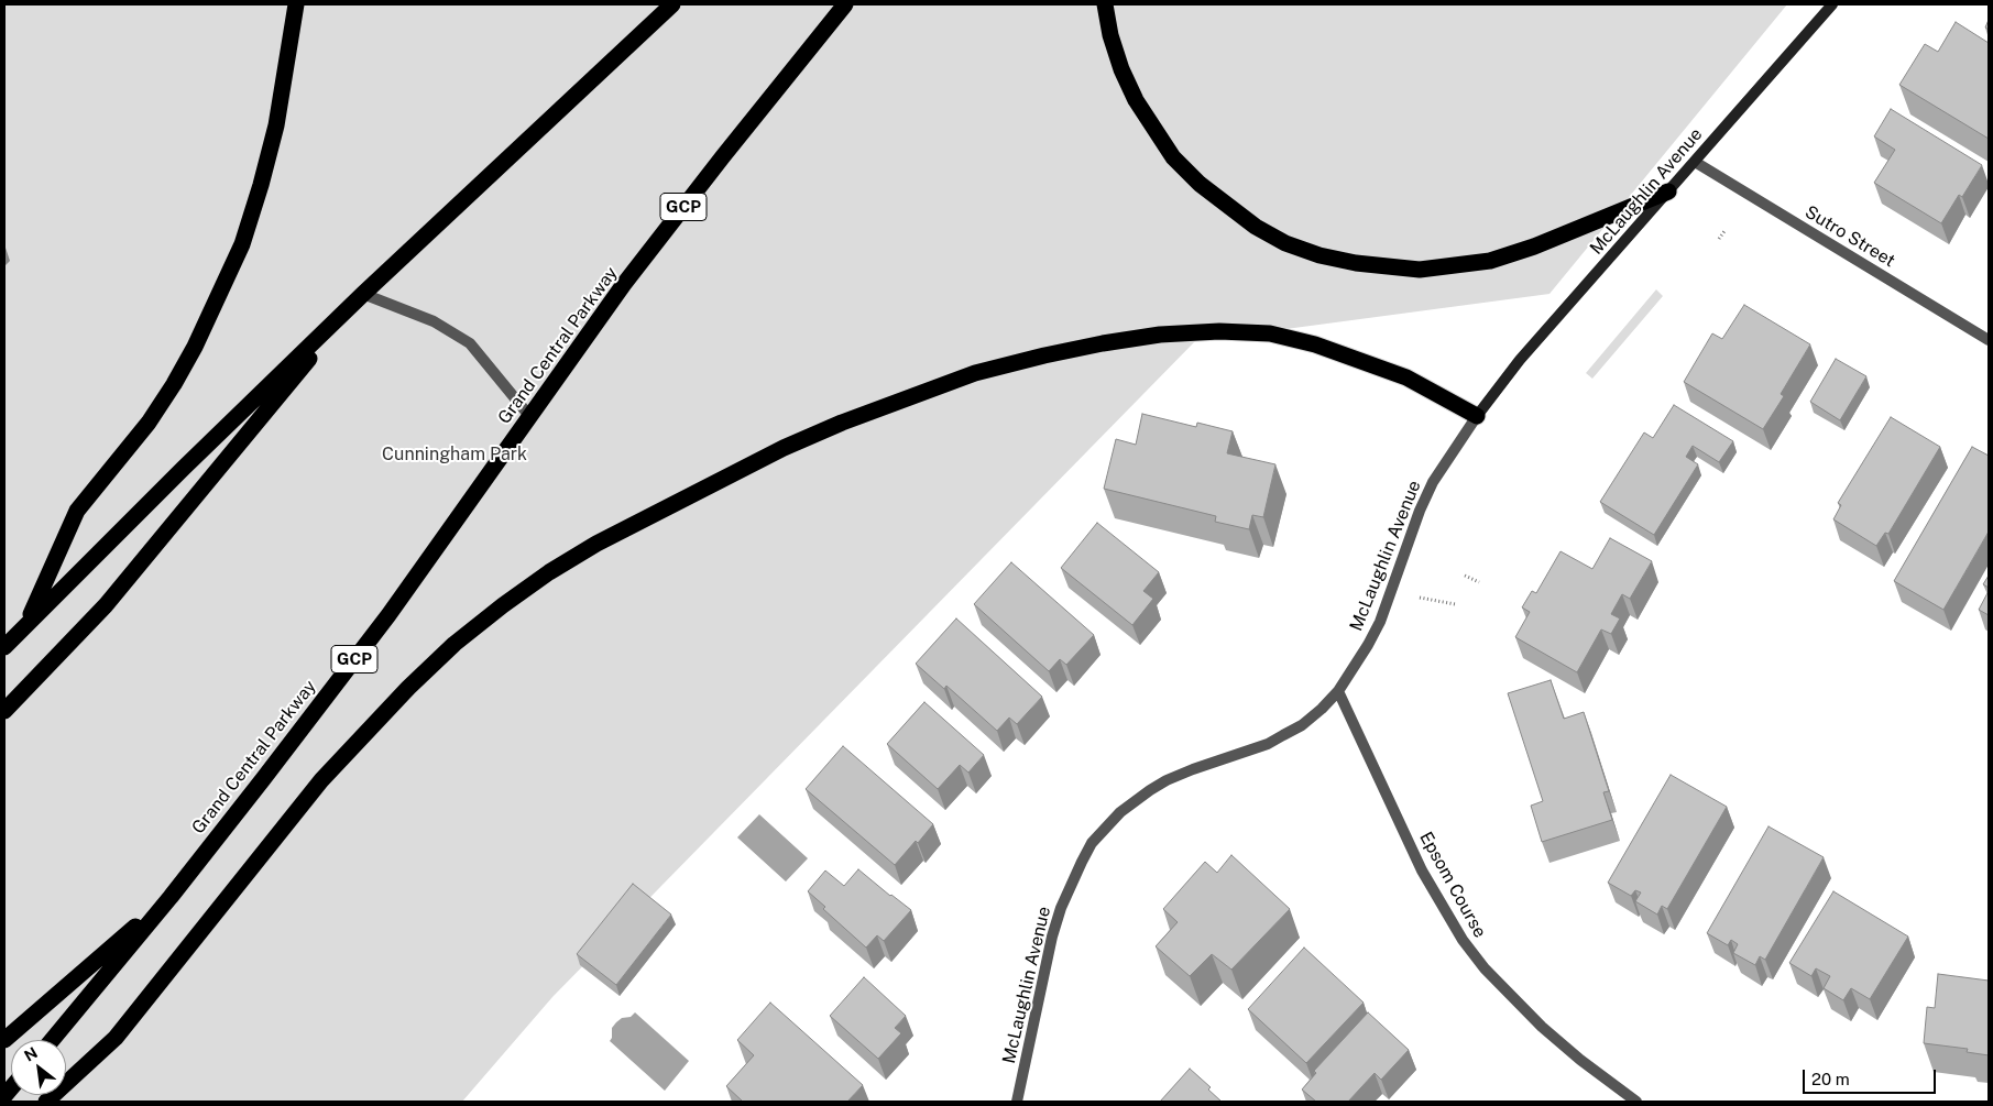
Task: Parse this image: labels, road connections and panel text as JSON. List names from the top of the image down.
{
  "streets": {
    "highway": ["GCP", "Grand Central Parkway"],
    "street": ["McLaughlin Avenue", "Sutro Street", "Epsom Course"]
  },
  "crossings": [
    ["McLaughlin Avenue", "Sutro Street"],
    ["McLaughlin Avenue", "Epsom Course"]
  ],
  "parks": ["Cunningham Park"],
  "scale_bar": "20 m",
  "north": "top left"
}
